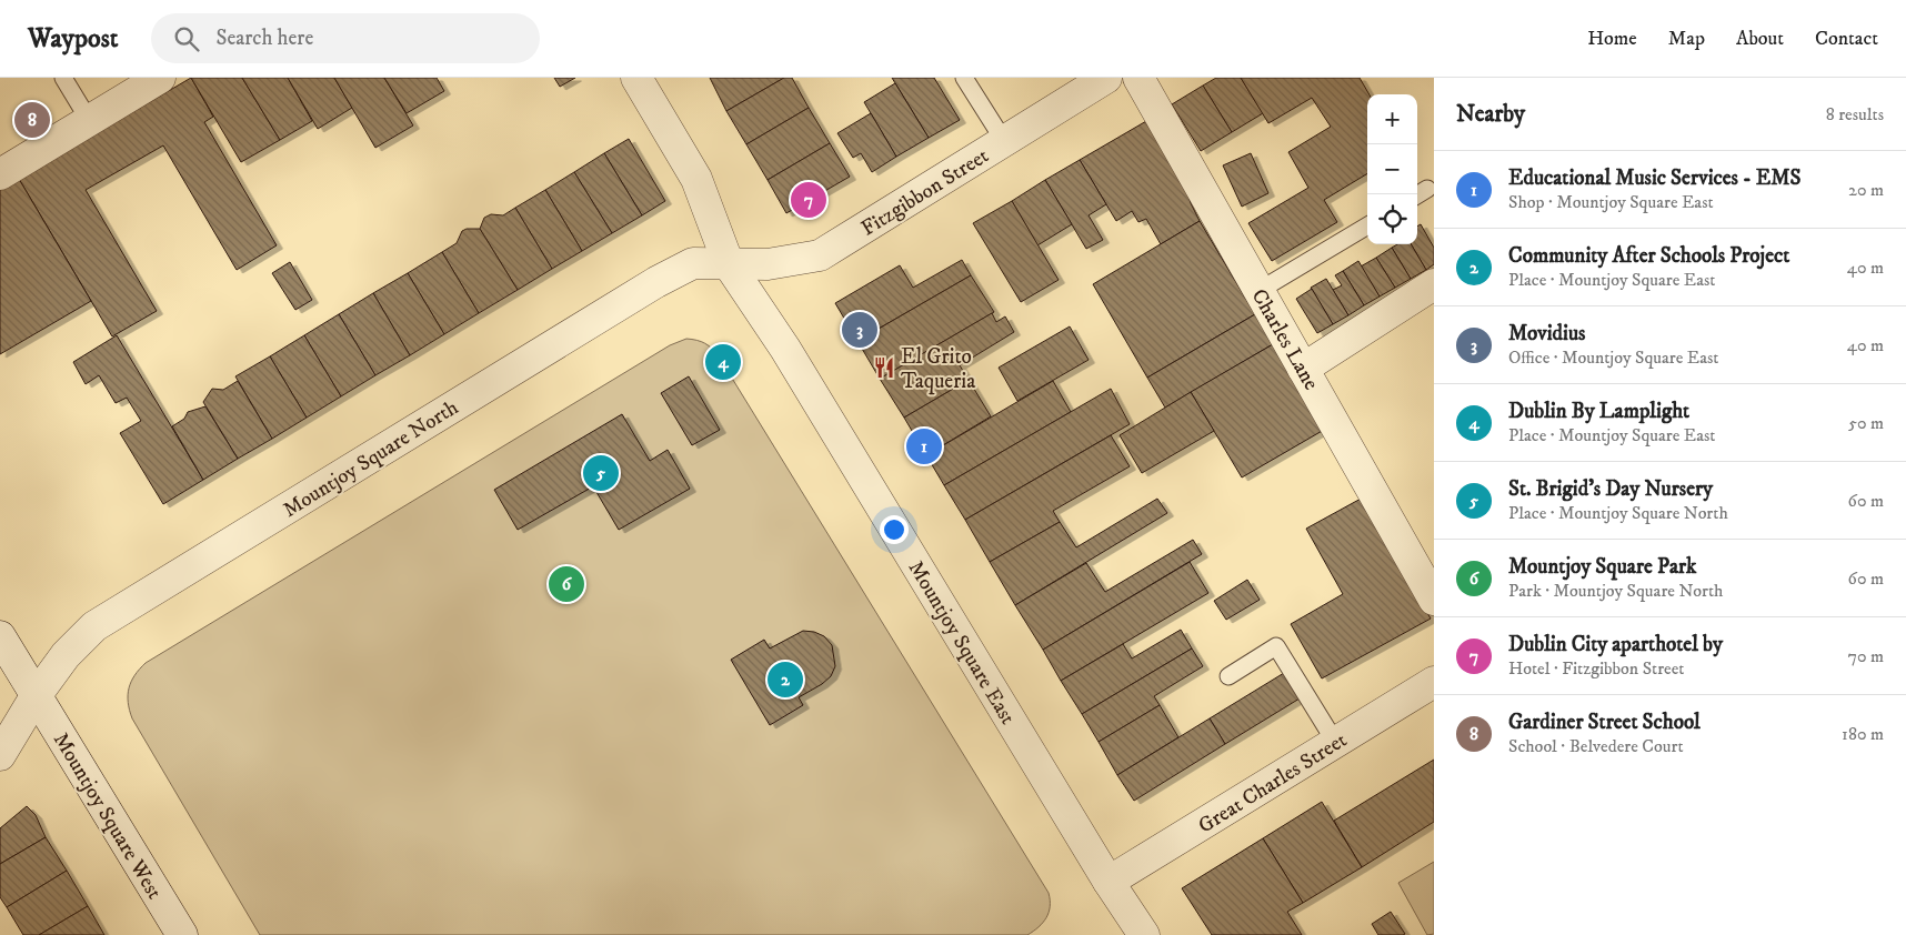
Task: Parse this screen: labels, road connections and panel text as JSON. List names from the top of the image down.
{
  "streets": {
    "street": [
      "Fitzgibbon Street",
      "Charles Lane",
      "Mountjoy Square North",
      "Mountjoy Square East",
      "Great Charles Street",
      "Mountjoy Square West"
    ]
  },
  "crossings": [
    ["Fitzgibbon Street", "Mountjoy Square North"],
    ["Fitzgibbon Street", "Mountjoy Square East"],
    ["Mountjoy Square North", "Mountjoy Square East"],
    ["Mountjoy Square North", "Mountjoy Square West"],
    ["Mountjoy Square East", "Great Charles Street"]
  ],
  "places": {
    "restaurant": ["El Grito Taqueria"]
  },
  "page": {
    "header": "Waypost",
    "search": "Search here",
    "nav": [
      "Home",
      "Map",
      "About",
      "Contact"
    ],
    "heading": ["Nearby", "8 results"],
    "map_buttons": ["+", "−"],
    "pins": [
      "8",
      "7",
      "3",
      "4",
      "1",
      "5",
      "6",
      "2"
    ],
    "list": [
      {
        "mark": "1",
        "name": "Educational Music Services - EMS",
        "note": "Shop · Mountjoy Square East",
        "value": "20 m"
      },
      {
        "mark": "2",
        "name": "Community After Schools Project",
        "note": "Place · Mountjoy Square East",
        "value": "40 m"
      },
      {
        "mark": "3",
        "name": "Movidius",
        "note": "Office · Mountjoy Square East",
        "value": "40 m"
      },
      {
        "mark": "4",
        "name": "Dublin By Lamplight",
        "note": "Place · Mountjoy Square East",
        "value": "50 m"
      },
      {
        "mark": "5",
        "name": "St. Brigid's Day Nursery",
        "note": "Place · Mountjoy Square North",
        "value": "60 m"
      },
      {
        "mark": "6",
        "name": "Mountjoy Square Park",
        "note": "Park · Mountjoy Square North",
        "value": "60 m"
      },
      {
        "mark": "7",
        "name": "Dublin City aparthotel by",
        "note": "Hotel · Fitzgibbon Street",
        "value": "70 m"
      },
      {
        "mark": "8",
        "name": "Gardiner Street School",
        "note": "School · Belvedere Court",
        "value": "180 m"
      }
    ]
  }
}
